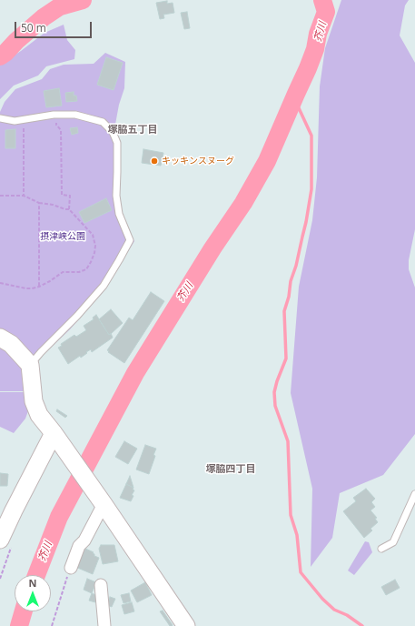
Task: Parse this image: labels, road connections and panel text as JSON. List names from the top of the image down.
{
  "districts": ["塚脇五丁目", "塚脇四丁目"],
  "water": ["芥川"],
  "parks": ["摂津峡公園"],
  "places": ["キッキンスヌーグ"],
  "scale_bar": "50 m",
  "north": "top"
}
